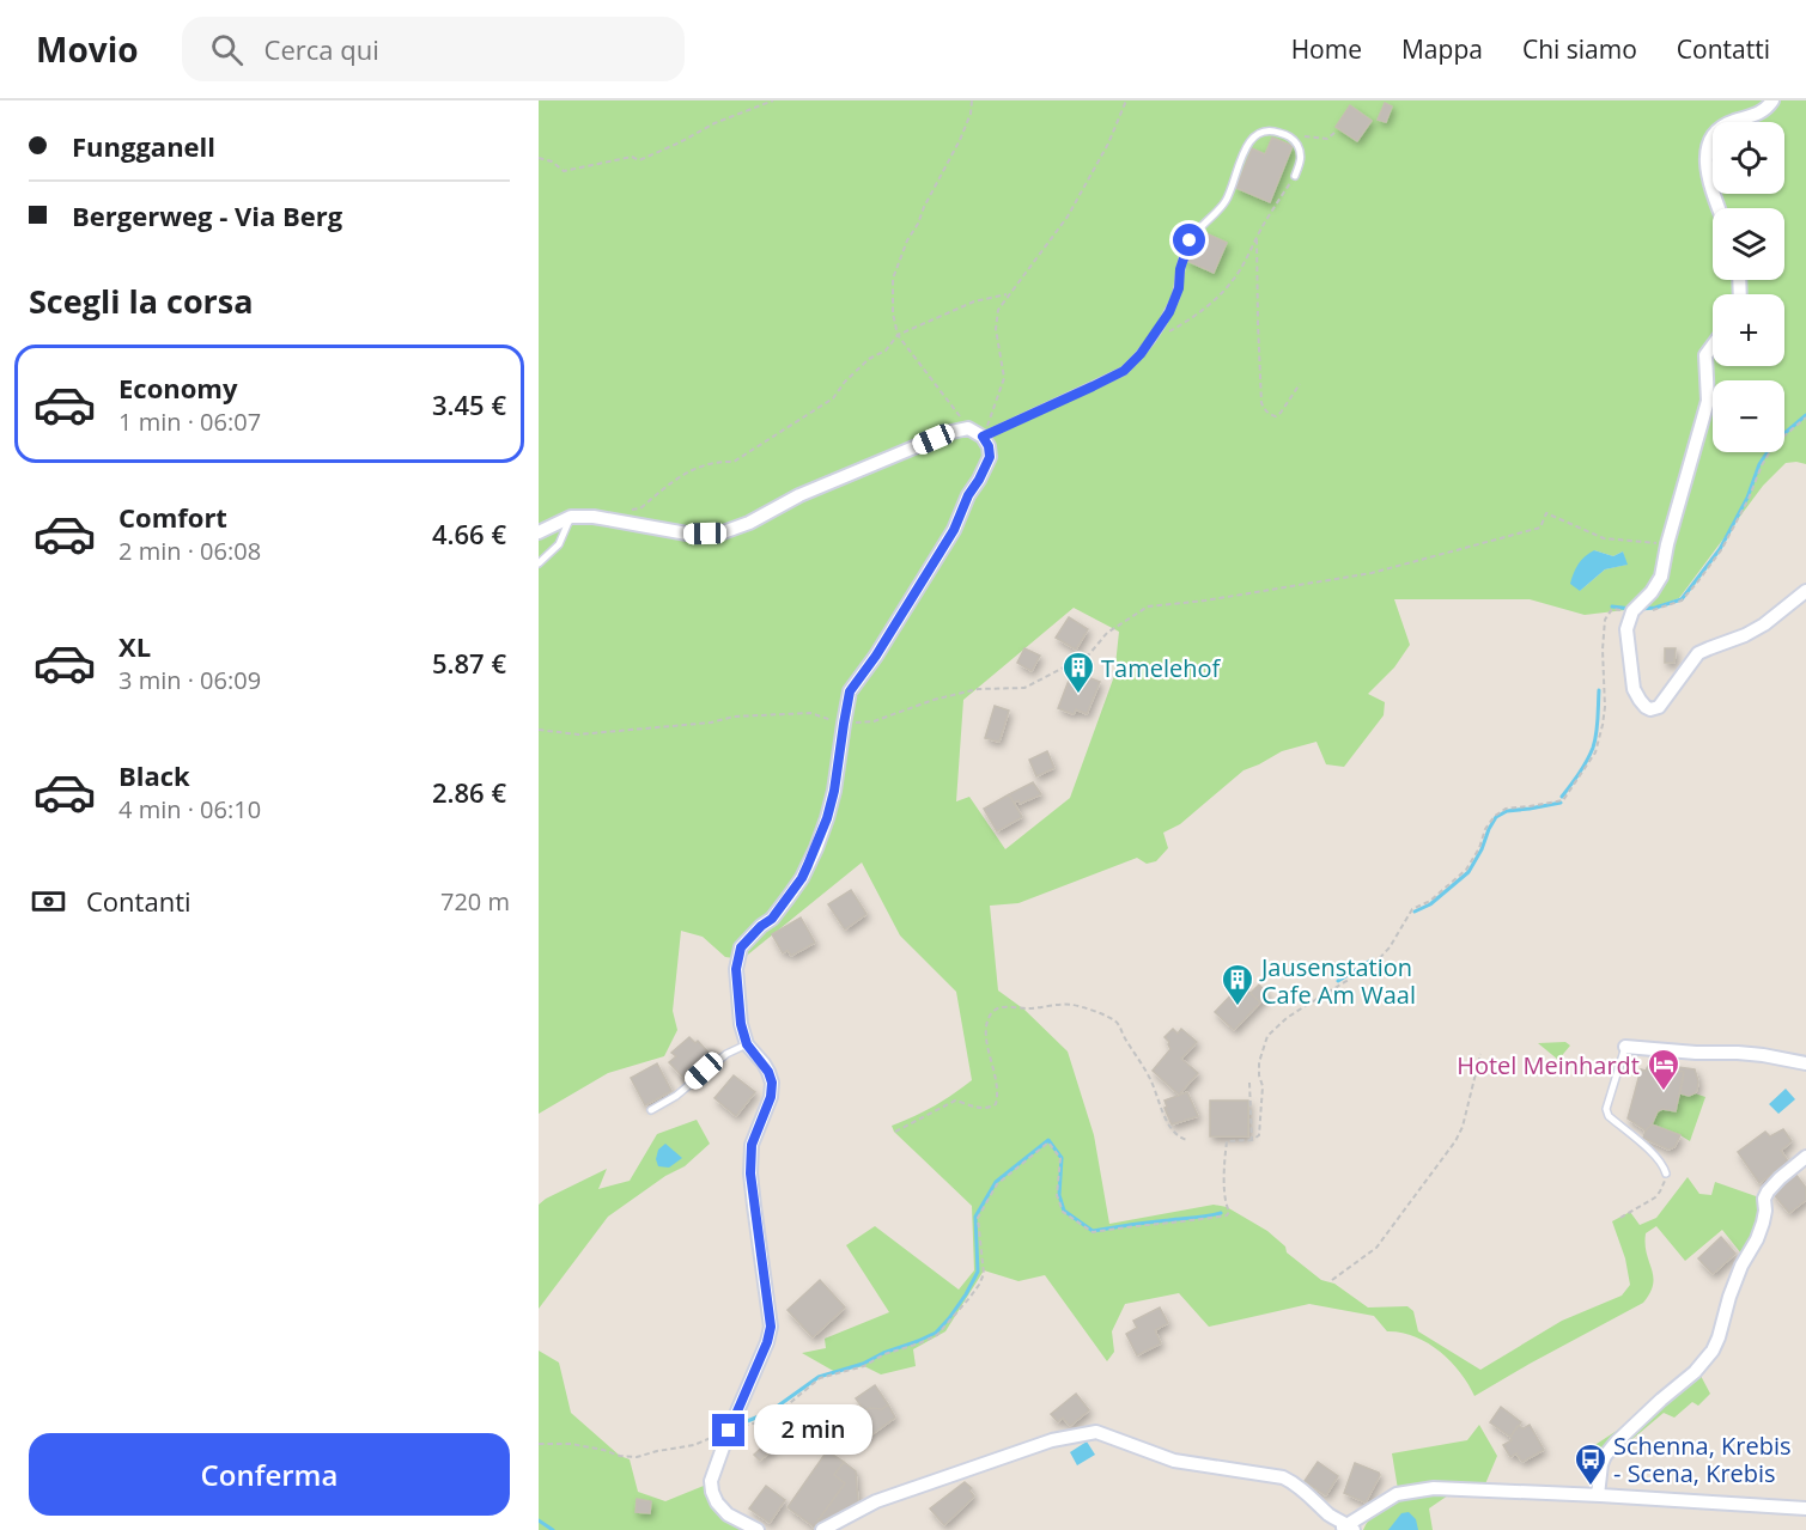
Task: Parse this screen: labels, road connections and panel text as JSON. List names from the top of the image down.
{
  "places": {
    "building": ["Tamelehof", "Jausenstation Cafe Am Waal"],
    "hotel": ["Hotel Meinhardt"],
    "bus stop": ["Schenna, Krebis - Scena, Krebis"]
  },
  "page": {
    "header": "Movio",
    "search": "Cerca qui",
    "nav": [
      "Home",
      "Mappa",
      "Chi siamo",
      "Contatti"
    ],
    "banner": ["Fungganell", "Bergerweg - Via Berg"],
    "map_buttons": ["+", "−"],
    "heading": "Scegli la corsa",
    "list": [
      {
        "name": "Economy",
        "note": "1 min · 06:07",
        "value": "3.45 €"
      },
      {
        "name": "Comfort",
        "note": "2 min · 06:08",
        "value": "4.66 €"
      },
      {
        "name": "XL",
        "note": "3 min · 06:09",
        "value": "5.87 €"
      },
      {
        "name": "Black",
        "note": "4 min · 06:10",
        "value": "2.86 €"
      }
    ],
    "pay": ["Contanti", "720 m"],
    "bubble": "2 min",
    "buttons": "Conferma"
  }
}
